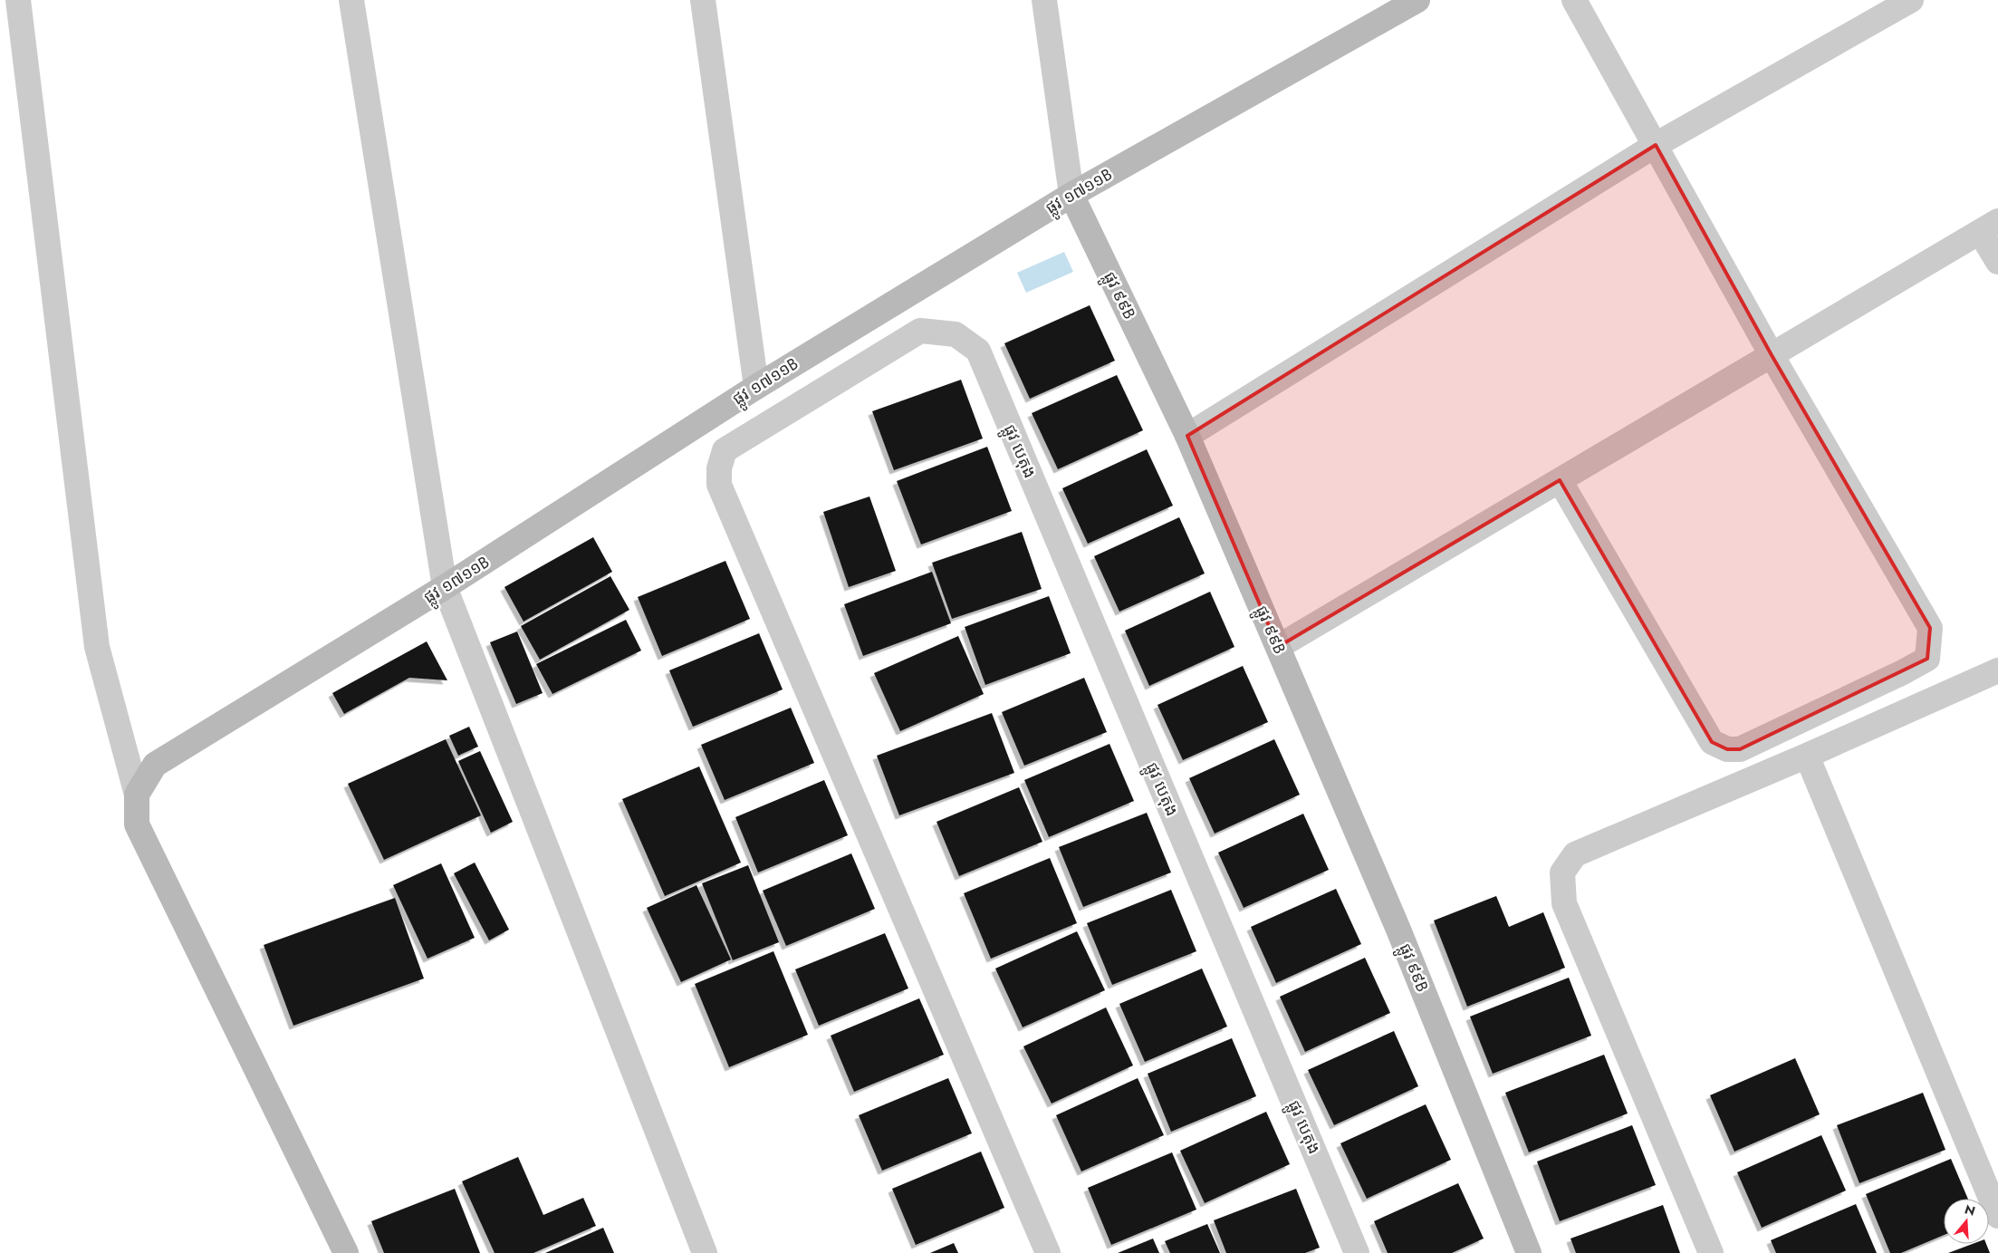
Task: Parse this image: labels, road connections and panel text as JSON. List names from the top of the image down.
{
  "streets": {
    "street": ["ផ្លូវ ១៧១១B", "ផ្លូវ ៩៩B", "ផ្លូវ បេតុង"]
  },
  "crossings": [
    ["ផ្លូវ ១៧១១B", "ផ្លូវ ៩៩B"]
  ],
  "north": "top"
}
